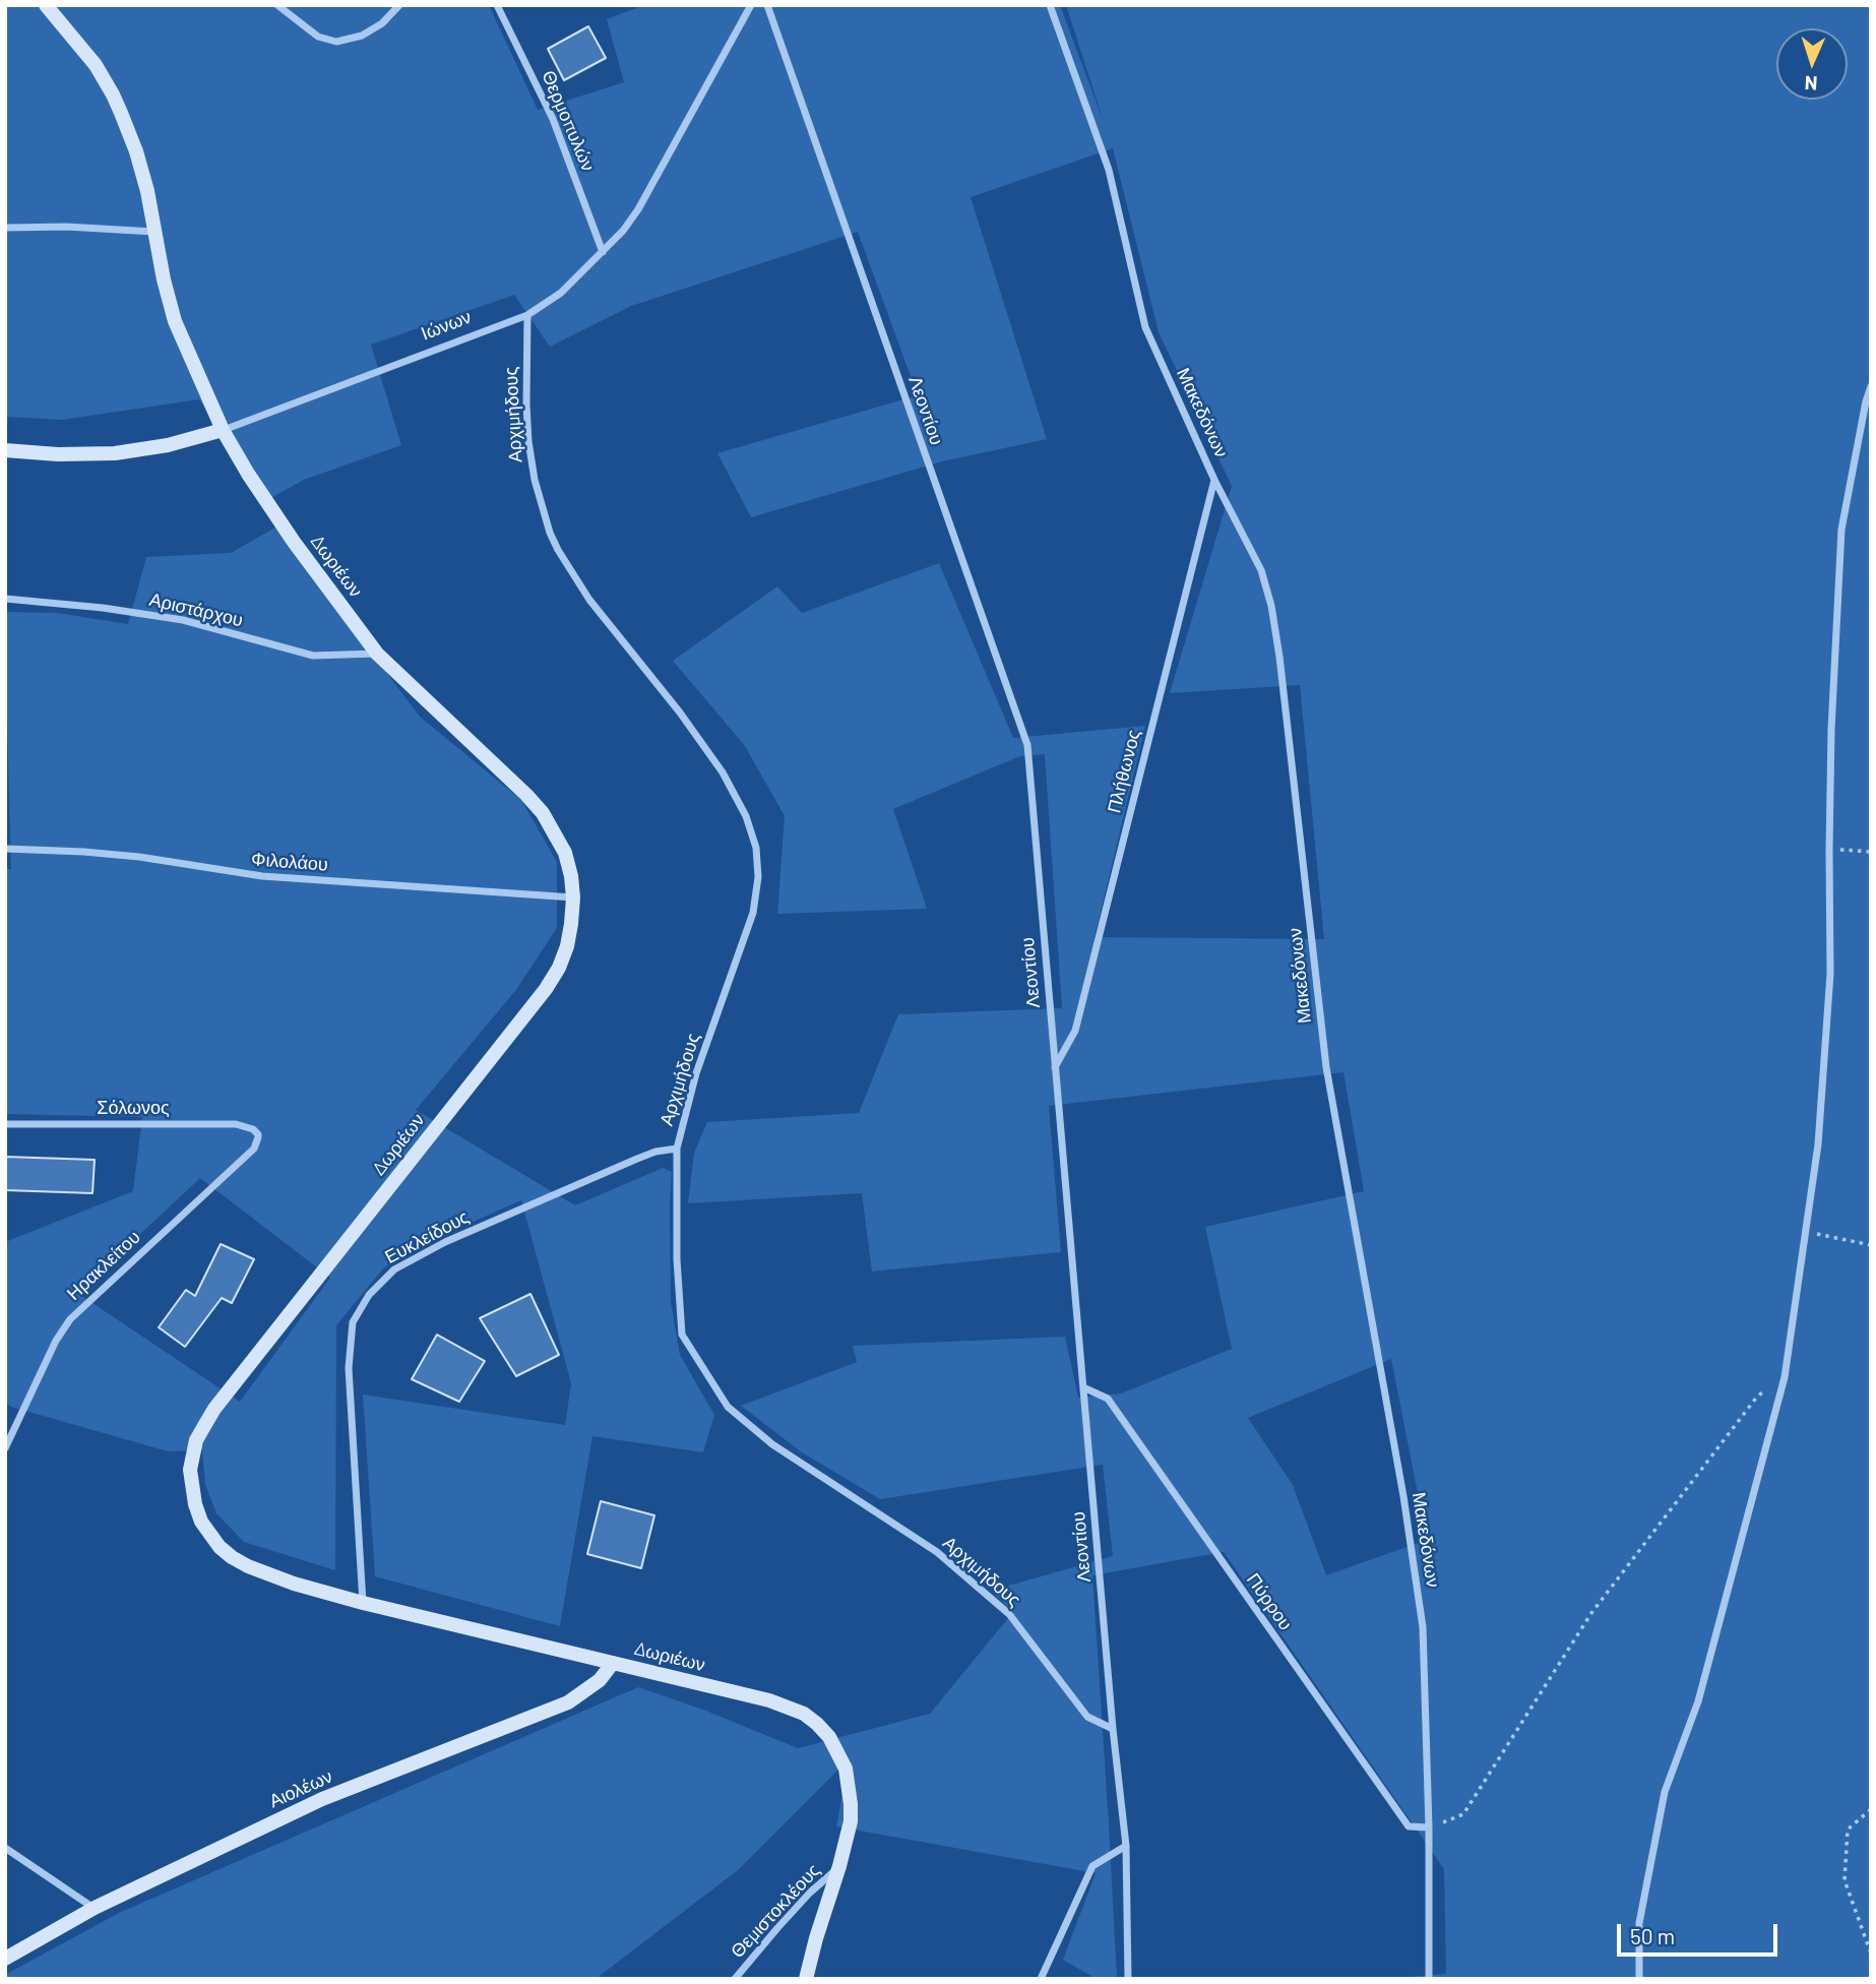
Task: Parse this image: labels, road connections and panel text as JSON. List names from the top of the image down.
{
  "streets": {
    "street": [
      "Θερμοπυλών",
      "Ιώνων",
      "Λεοντίου",
      "Μακεδόνων",
      "Αρχιμήδους",
      "Δωριέων",
      "Αριστάρχου",
      "Πλήθωνος",
      "Φιλολάου",
      "Σόλωνος",
      "Ευκλείδους",
      "Ηρακλείτου",
      "Πύρρου",
      "Αιολέων",
      "Θεμιστοκλέους"
    ]
  },
  "crossings": [
    ["Θερμοπυλών", "Ιώνων"],
    ["Ιώνων", "Αρχιμήδους"],
    ["Ιώνων", "Δωριέων"],
    ["Λεοντίου", "Αρχιμήδους"],
    ["Λεοντίου", "Πλήθωνος"],
    ["Λεοντίου", "Πύρρου"],
    ["Μακεδόνων", "Πλήθωνος"],
    ["Μακεδόνων", "Πύρρου"],
    ["Αρχιμήδους", "Ευκλείδους"],
    ["Δωριέων", "Αριστάρχου"],
    ["Δωριέων", "Φιλολάου"],
    ["Δωριέων", "Ευκλείδους"],
    ["Δωριέων", "Αιολέων"],
    ["Δωριέων", "Θεμιστοκλέους"],
    ["Σόλωνος", "Ηρακλείτου"]
  ],
  "scale_bar": "50 m",
  "north": "bottom"
}
